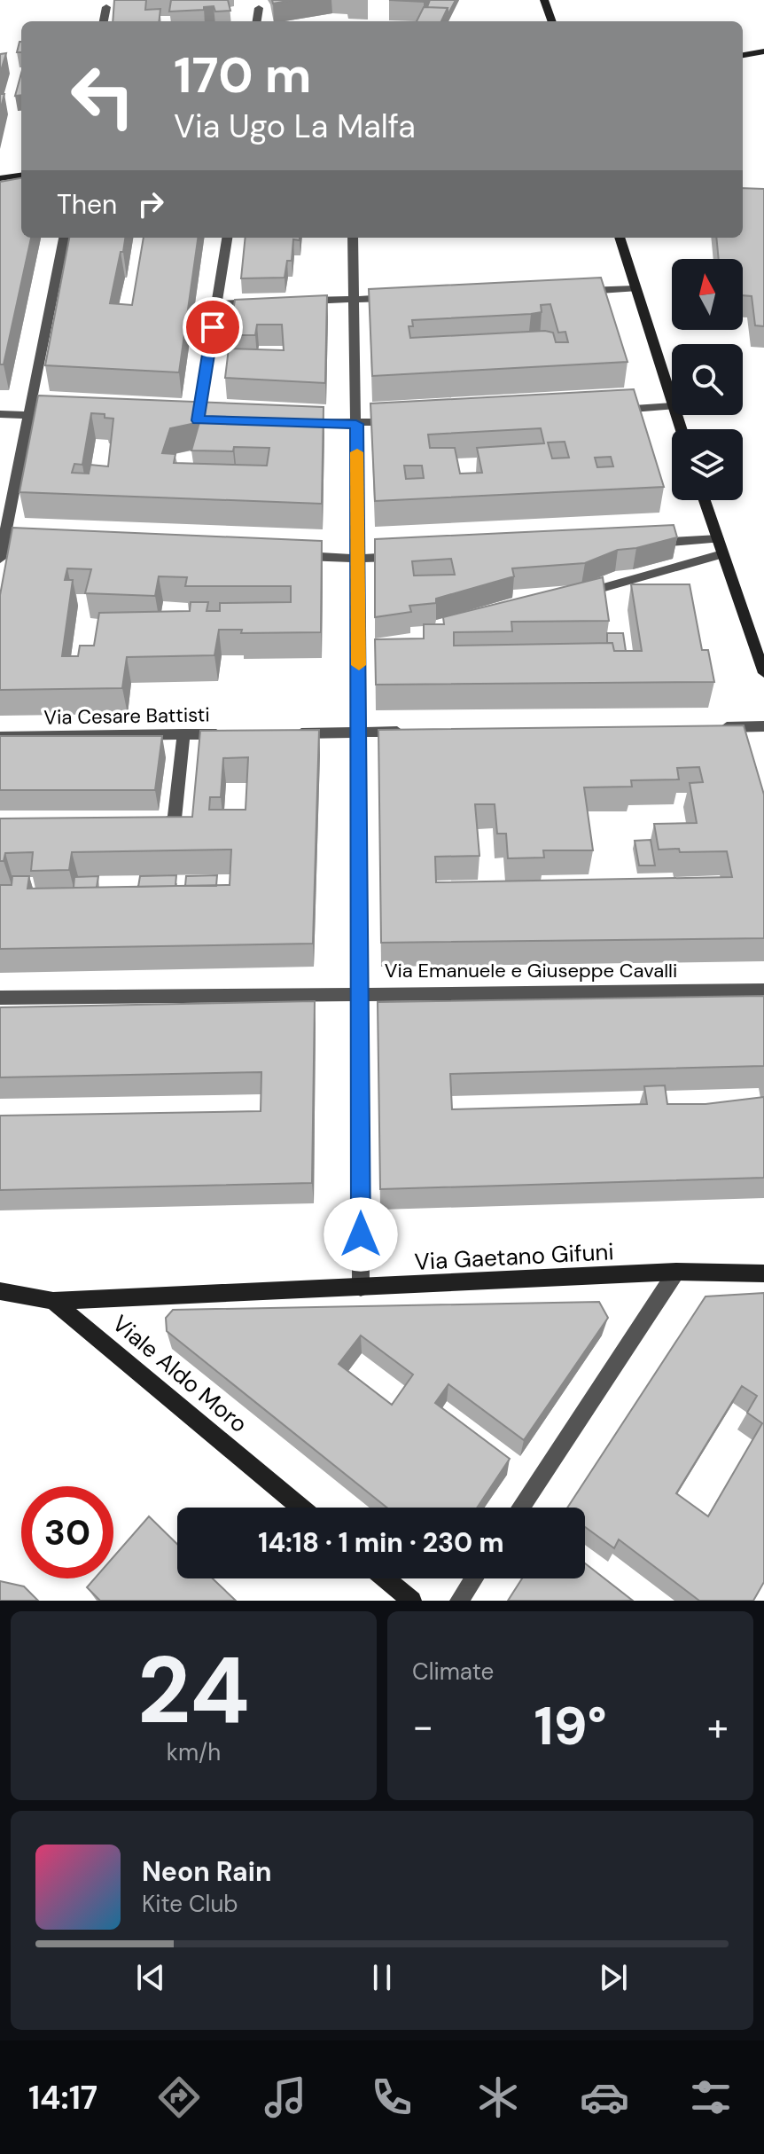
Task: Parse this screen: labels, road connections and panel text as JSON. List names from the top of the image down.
{
  "streets": {
    "main road": ["Via Gaetano Gifuni", "Viale Aldo Moro"],
    "street": ["Via Cesare Battisti", "Via Emanuele e Giuseppe Cavalli"]
  },
  "crossings": [
    ["Via Gaetano Gifuni", "Viale Aldo Moro"]
  ],
  "north": "top",
  "page": {
    "turn": ["170 m", "Via Ugo La Malfa"],
    "then": "Then",
    "limit": "30",
    "trip": "14:18 · 1 min · 230 m",
    "tile": [
      ["24", "km/h"],
      "Climate"
    ],
    "heat": ["−", "19°", "+"],
    "song": ["Neon Rain", "Kite Club"],
    "tabs": "14:17"
  }
}
